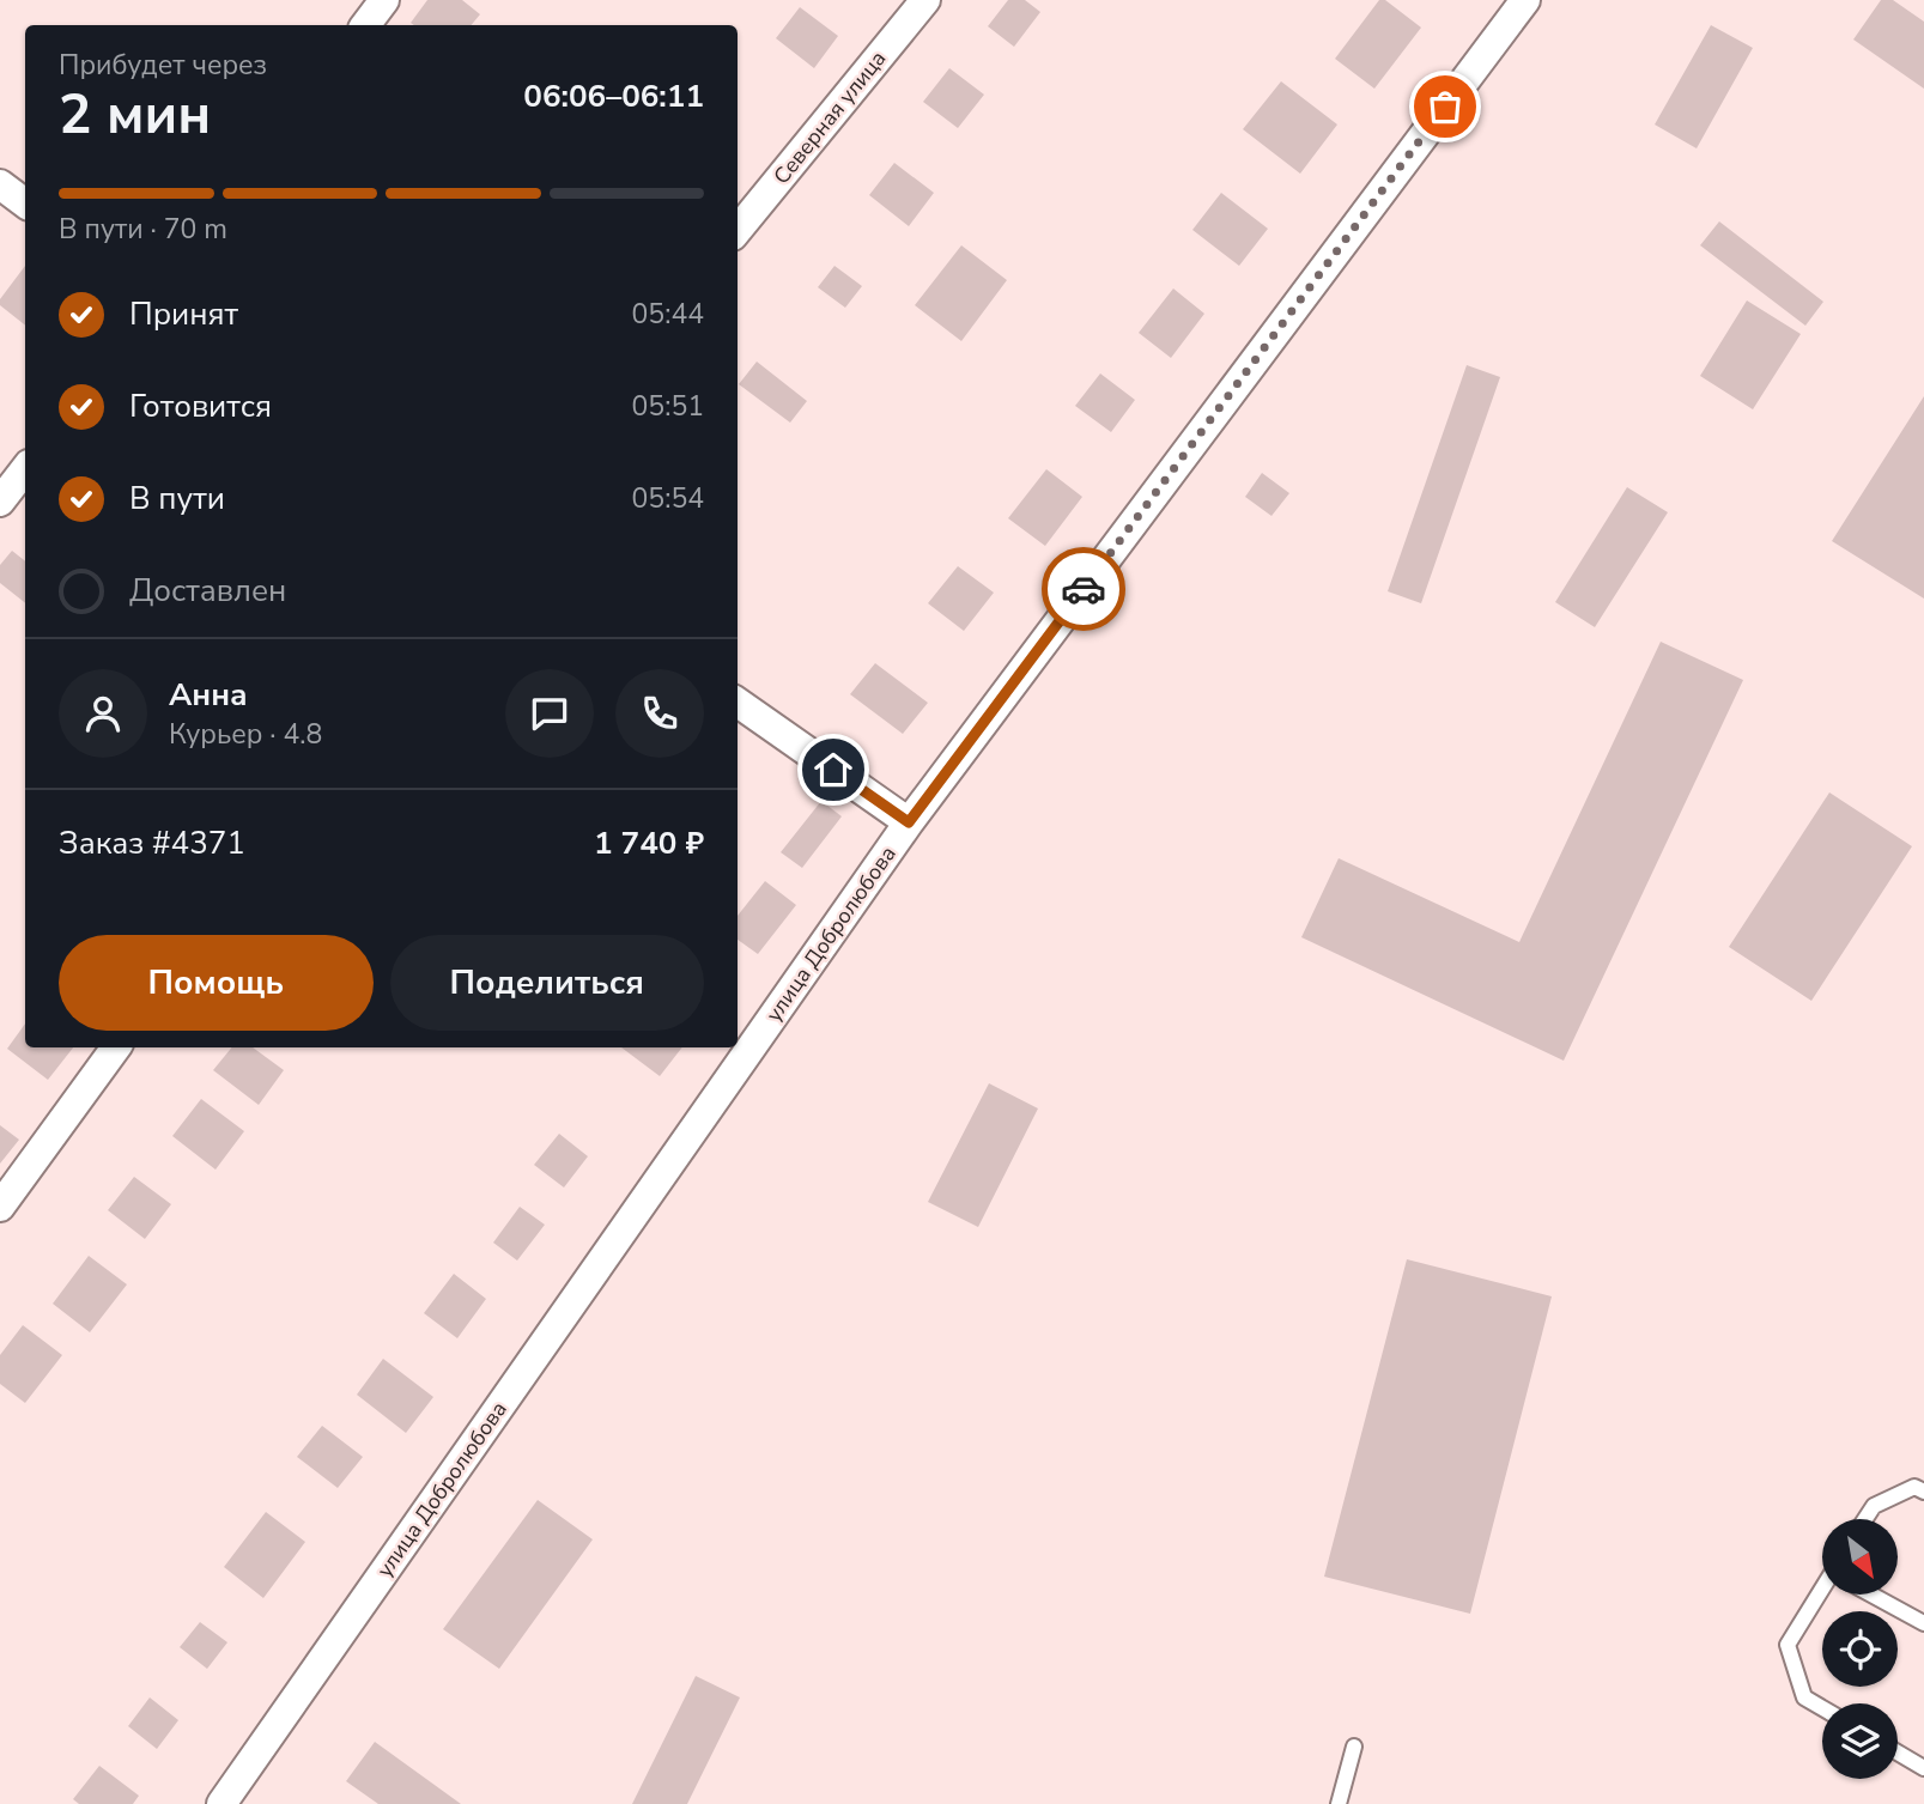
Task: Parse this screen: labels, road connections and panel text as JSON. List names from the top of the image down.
{
  "streets": {
    "street": ["Северная улица", "улица Добролюбова"]
  },
  "north": "bottom right",
  "page": {
    "heading": ["2 мин", "Прибудет через", "06:06–06:11"],
    "panel": [
      "Анна",
      "Курьер · 4.8",
      "Заказ #4371",
      "1 740 ₽"
    ],
    "bar": "В пути · 70 m",
    "list": [
      ["Принят", "05:44"],
      ["Готовится", "05:51"],
      ["В пути", "05:54"],
      "Доставлен"
    ],
    "buttons": ["Помощь", "Поделиться"]
  }
}
